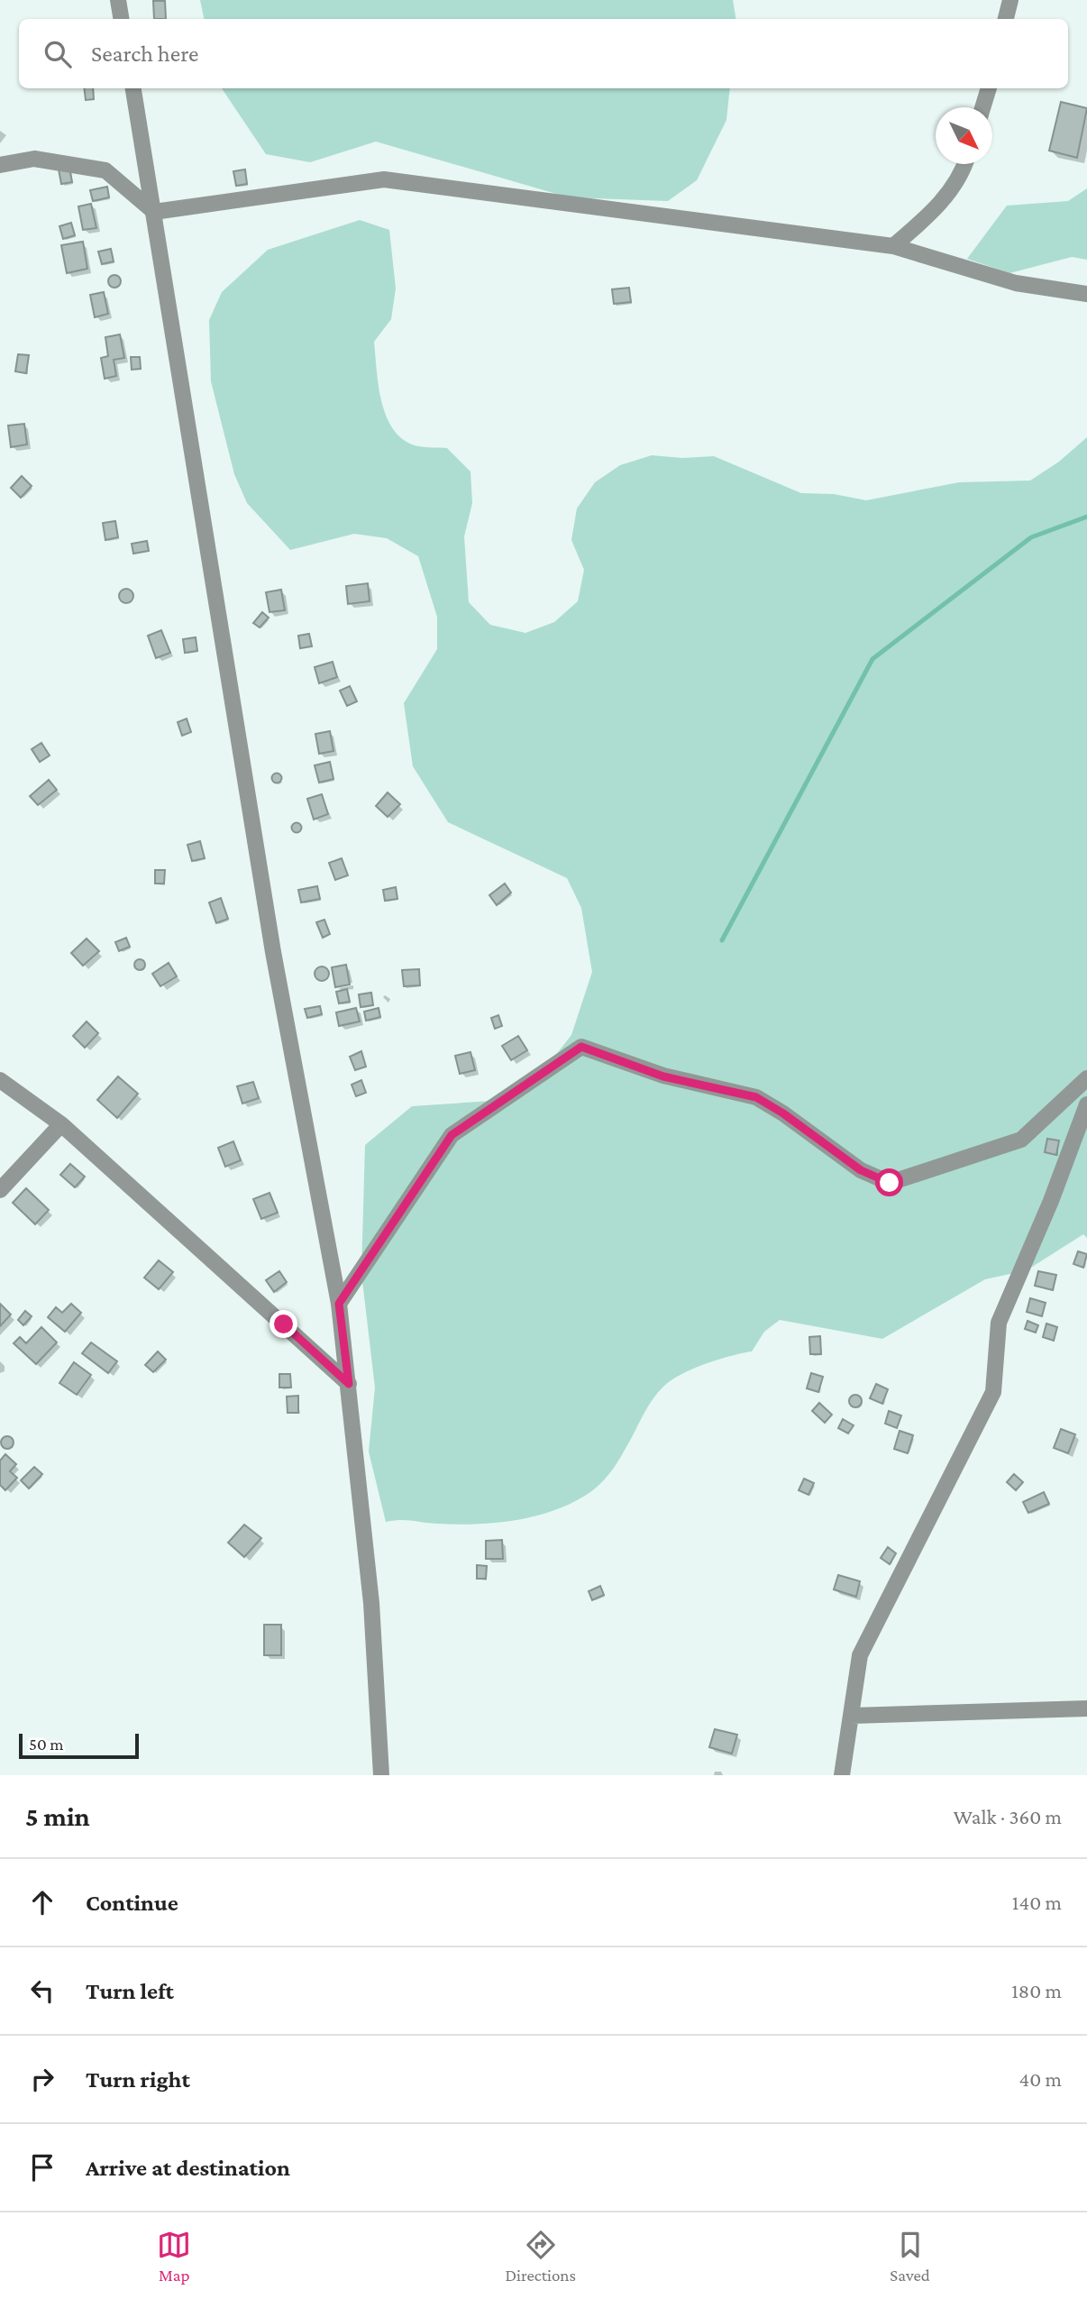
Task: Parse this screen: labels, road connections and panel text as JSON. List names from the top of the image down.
{
  "scale_bar": "50 m",
  "north": "bottom right",
  "page": {
    "search": "Search here",
    "scale": "50 m",
    "heading": ["5 min", "Walk · 360 m"],
    "list": [
      ["Continue", "140 m"],
      ["Turn left", "180 m"],
      ["Turn right", "40 m"],
      "Arrive at destination"
    ],
    "nav": ["Map", "Directions", "Saved"]
  }
}
